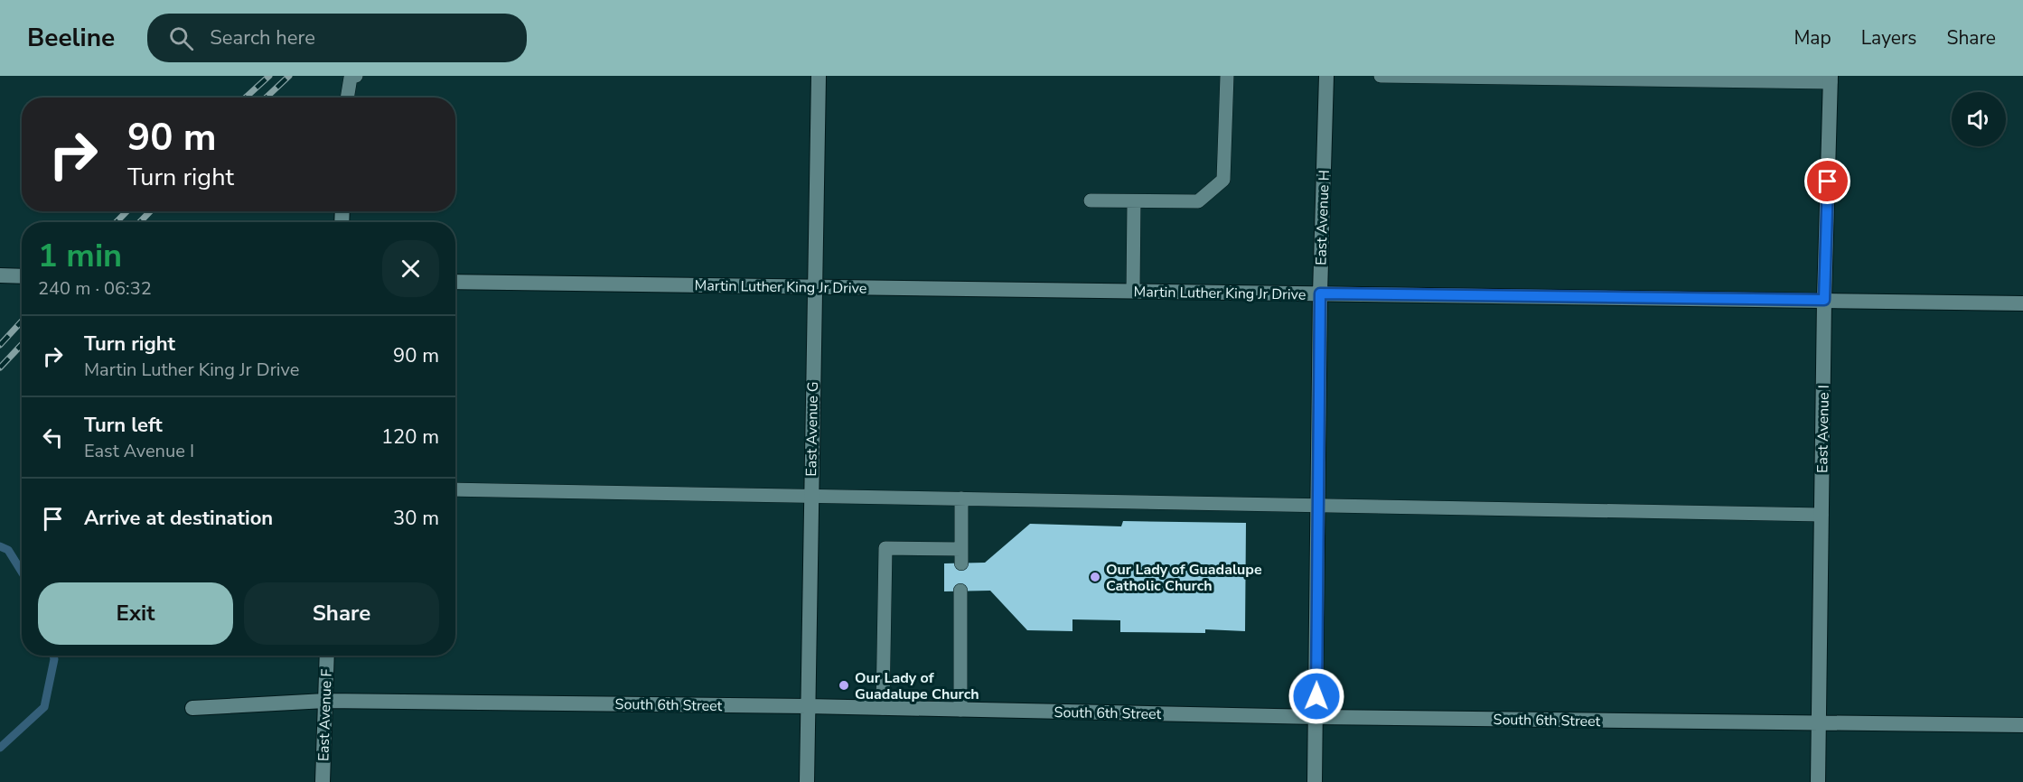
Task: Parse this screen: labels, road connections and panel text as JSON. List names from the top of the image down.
{
  "streets": {
    "street": [
      "East Avenue H",
      "Martin Luther King Jr Drive",
      "East Avenue G",
      "East Avenue I",
      "South 6th Street",
      "East Avenue F"
    ]
  },
  "crossings": [
    ["East Avenue H", "Martin Luther King Jr Drive"],
    ["East Avenue H", "South 6th Street"],
    ["Martin Luther King Jr Drive", "East Avenue G"],
    ["Martin Luther King Jr Drive", "East Avenue I"],
    ["East Avenue G", "South 6th Street"],
    ["East Avenue I", "South 6th Street"],
    ["South 6th Street", "East Avenue F"]
  ],
  "places": ["Our Lady of Guadalupe Catholic Church", "Our Lady of Guadalupe Church"],
  "page": {
    "header": "Beeline",
    "search": "Search here",
    "nav": ["Map", "Layers", "Share"],
    "turn": ["90 m", "Turn right"],
    "heading": ["1 min", "240 m · 06:32"],
    "list": [
      {
        "name": "Turn right",
        "note": "Martin Luther King Jr Drive",
        "value": "90 m"
      },
      {
        "name": "Turn left",
        "note": "East Avenue I",
        "value": "120 m"
      },
      {
        "name": "Arrive at destination",
        "value": "30 m"
      }
    ],
    "buttons": ["Exit", "Share"]
  }
}
